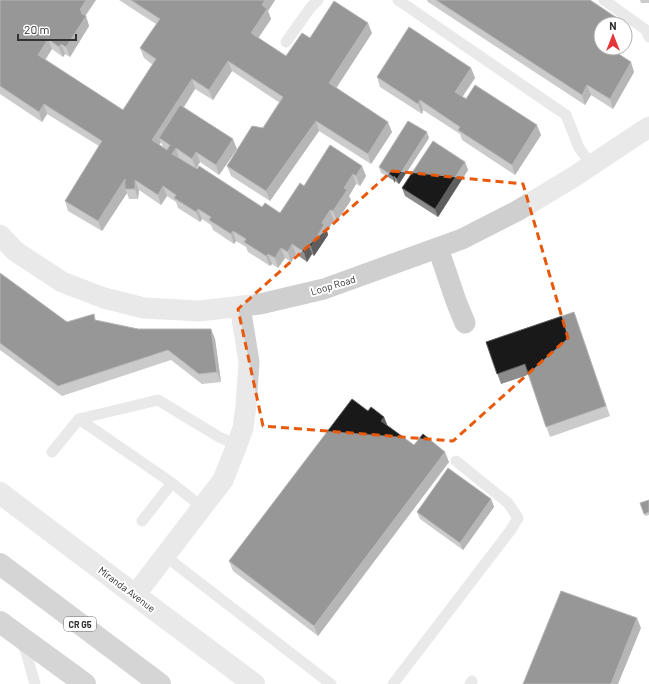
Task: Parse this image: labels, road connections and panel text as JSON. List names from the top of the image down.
{
  "streets": {
    "highway": ["CR G5"],
    "street": ["Loop Road", "Miranda Avenue"]
  },
  "scale_bar": "20 m",
  "north": "top"
}
